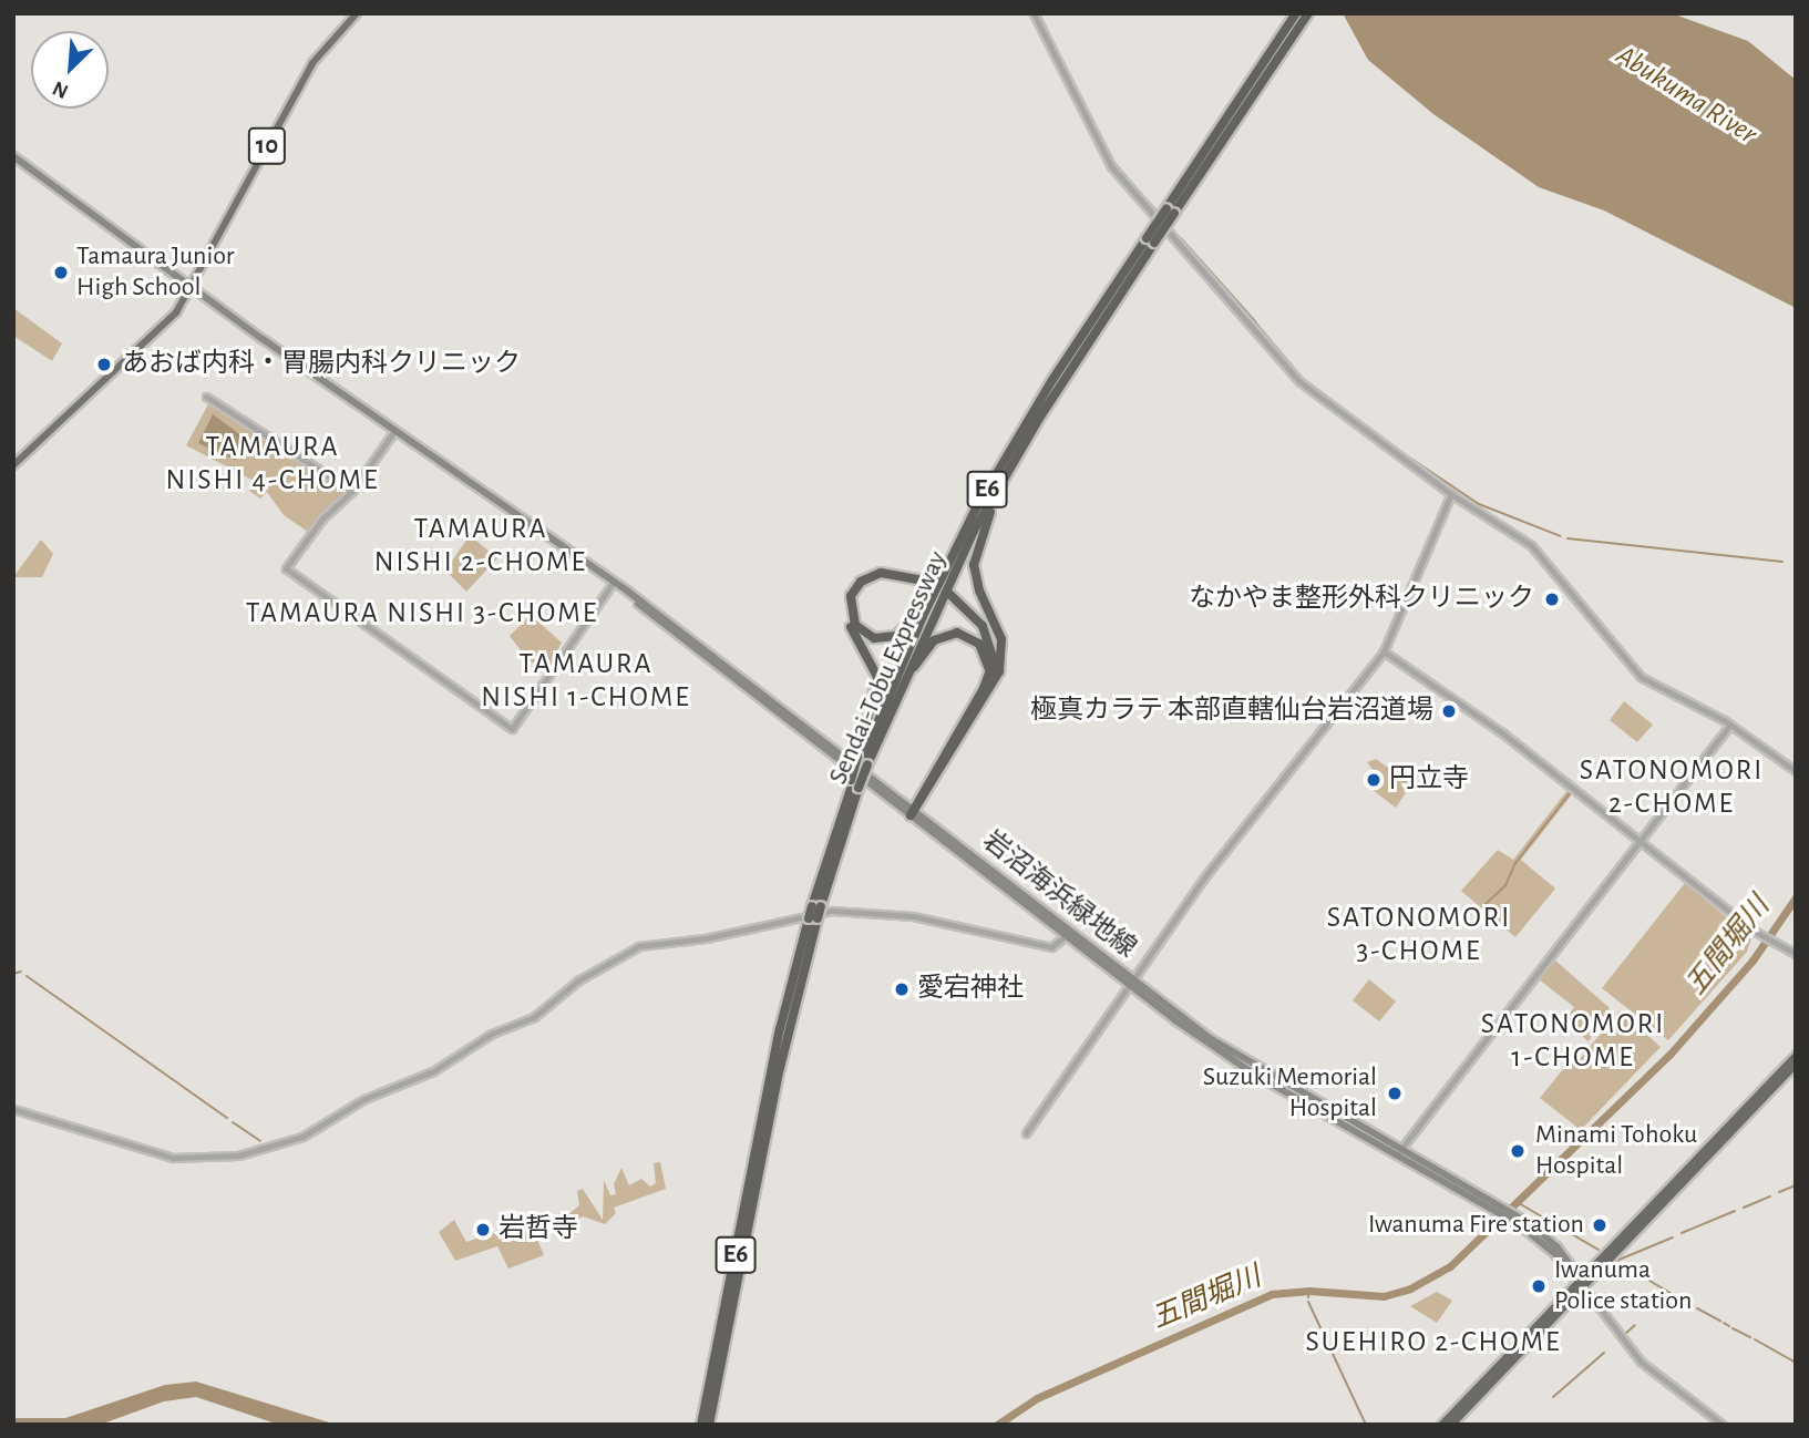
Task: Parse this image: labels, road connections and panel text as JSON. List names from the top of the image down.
{
  "streets": {
    "highway": ["E6", "Sendai-Tobu Expressway"],
    "main road": ["10", "岩沼海浜緑地線"]
  },
  "crossings": [
    ["10", "岩沼海浜緑地線"]
  ],
  "districts": [
    "TAMAURA NISHI 4-CHOME",
    "TAMAURA NISHI 2-CHOME",
    "TAMAURA NISHI 3-CHOME",
    "TAMAURA NISHI 1-CHOME",
    "SATONOMORI 2-CHOME",
    "SATONOMORI 3-CHOME",
    "SATONOMORI 1-CHOME",
    "SUEHIRO 2-CHOME"
  ],
  "water": ["Abukuma River", "五間堀川"],
  "places": [
    "Tamaura Junior High School",
    "あおば内科・胃腸内科クリニック",
    "なかやま整形外科クリニック",
    "極真カラテ 本部直轄仙台岩沼道場",
    "円立寺",
    "愛宕神社",
    "Suzuki Memorial Hospital",
    "Minami Tohoku Hospital",
    "Iwanuma Fire station",
    "岩哲寺",
    "Iwanuma Police station"
  ],
  "north": "bottom left"
}
